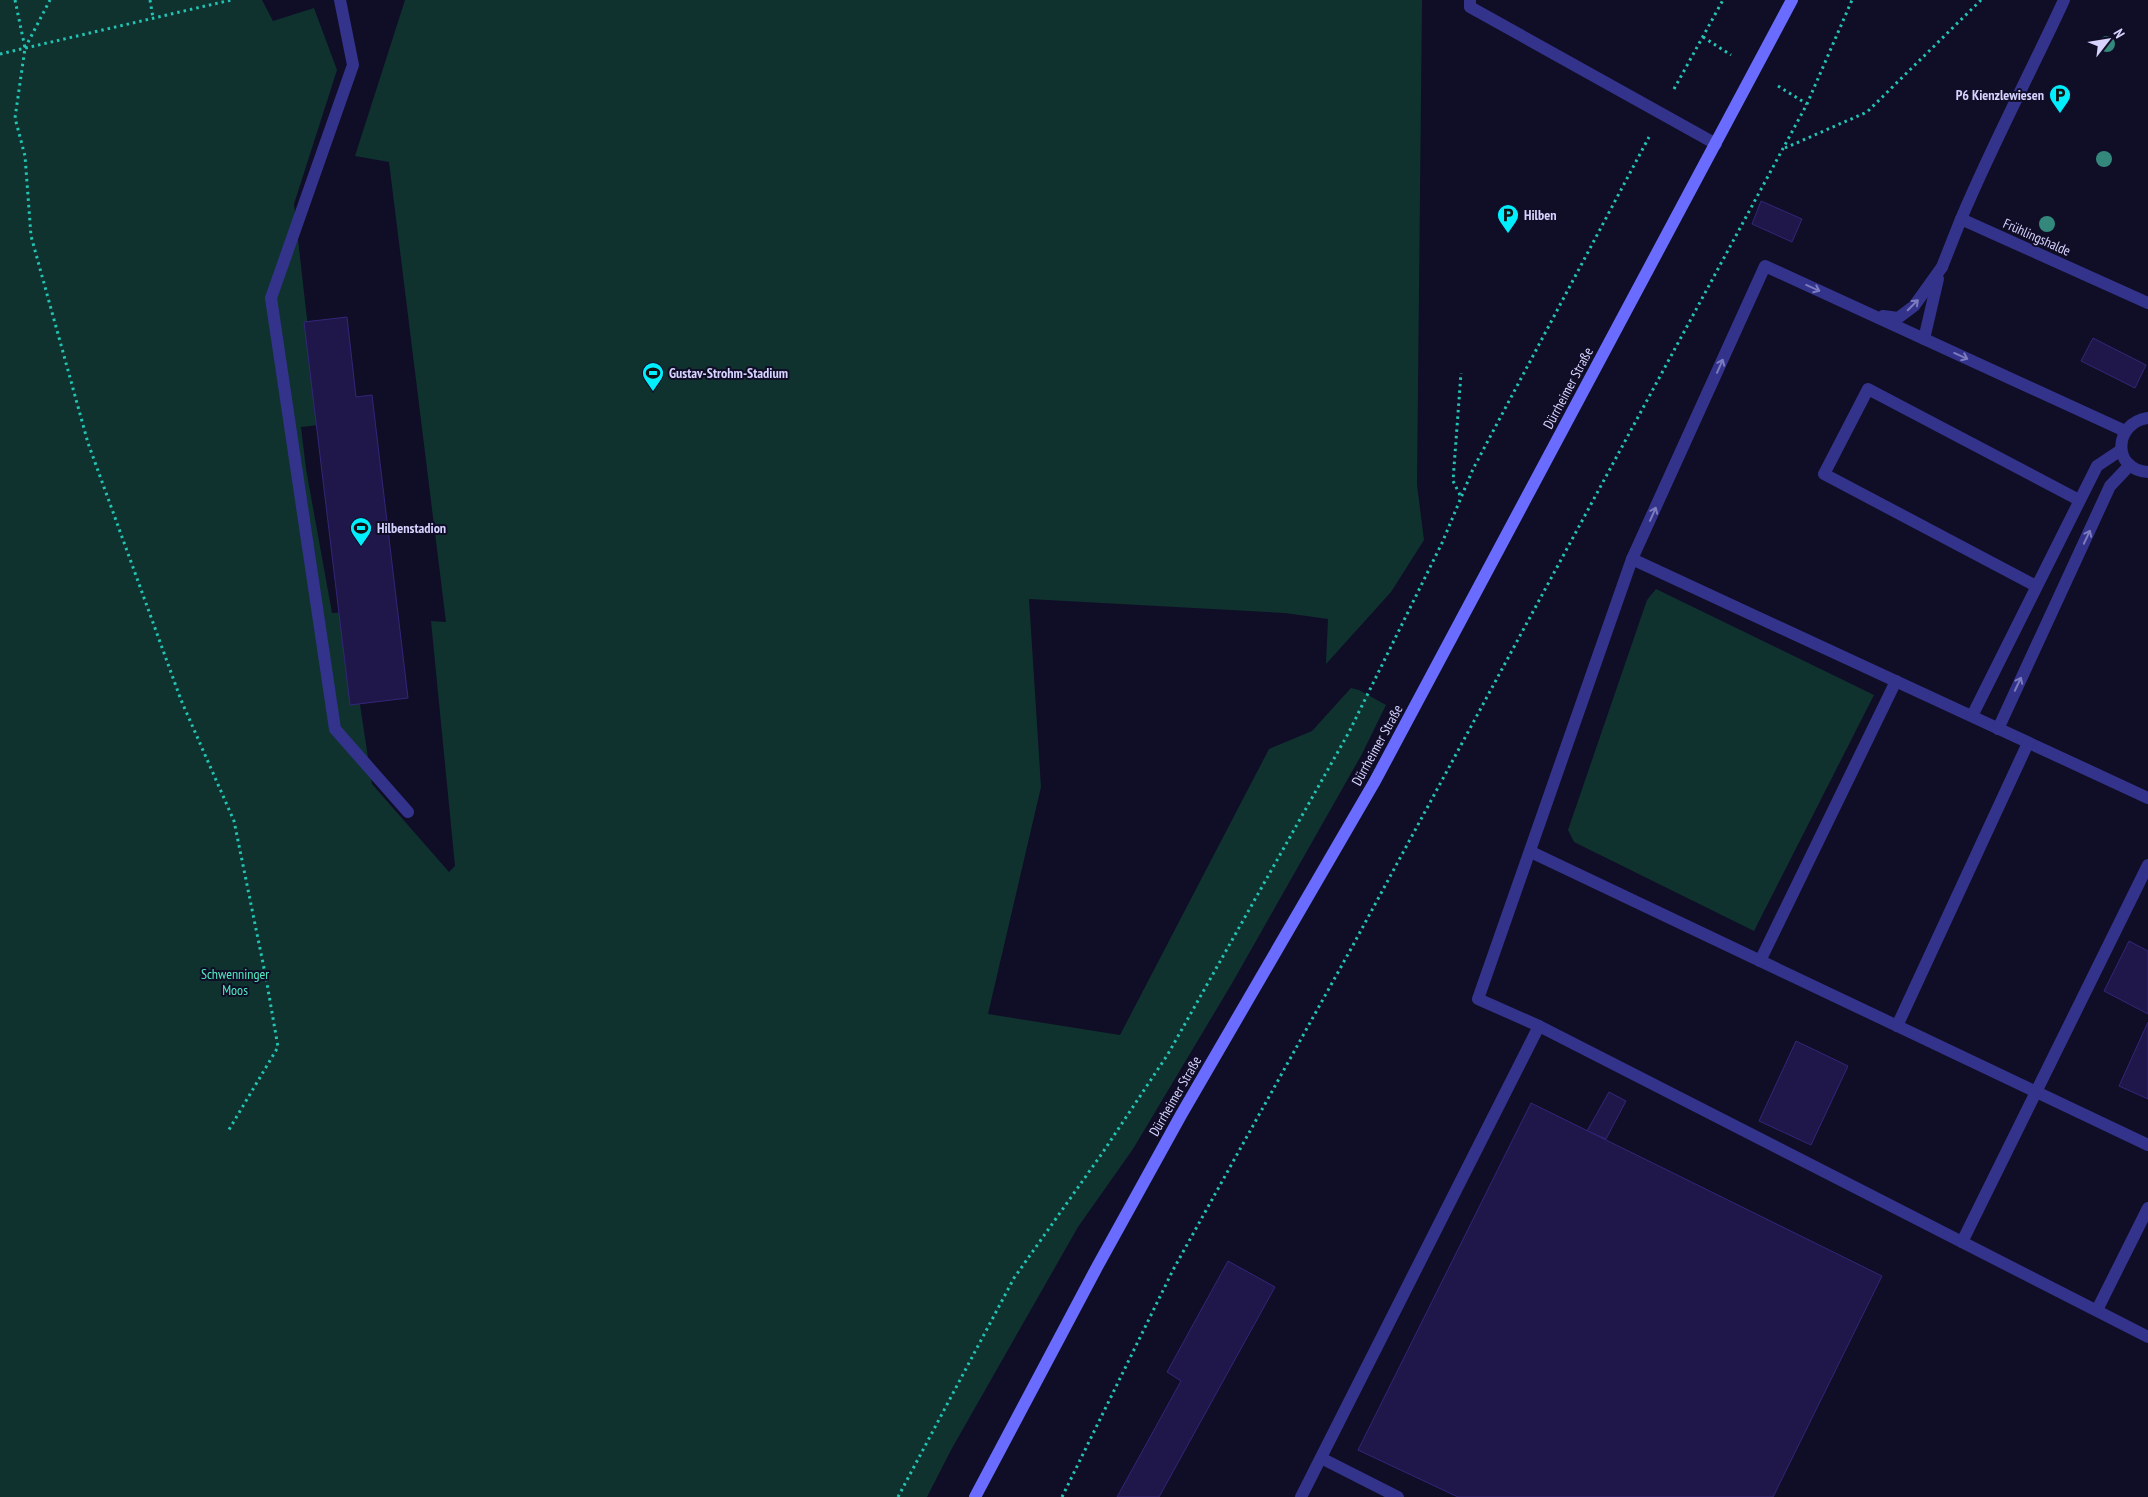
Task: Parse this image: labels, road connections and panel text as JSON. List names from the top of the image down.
{
  "streets": {
    "main road": ["Dürrheimer Straße"],
    "street": ["Frühlingshalde"]
  },
  "parks": ["Schwenninger Moos"],
  "places": {
    "parking": ["P6 Kienzlewiesen", "Hilben"],
    "sports": ["Gustav-Strohm-Stadium", "Hilbenstadion"]
  },
  "north": "top right"
}
